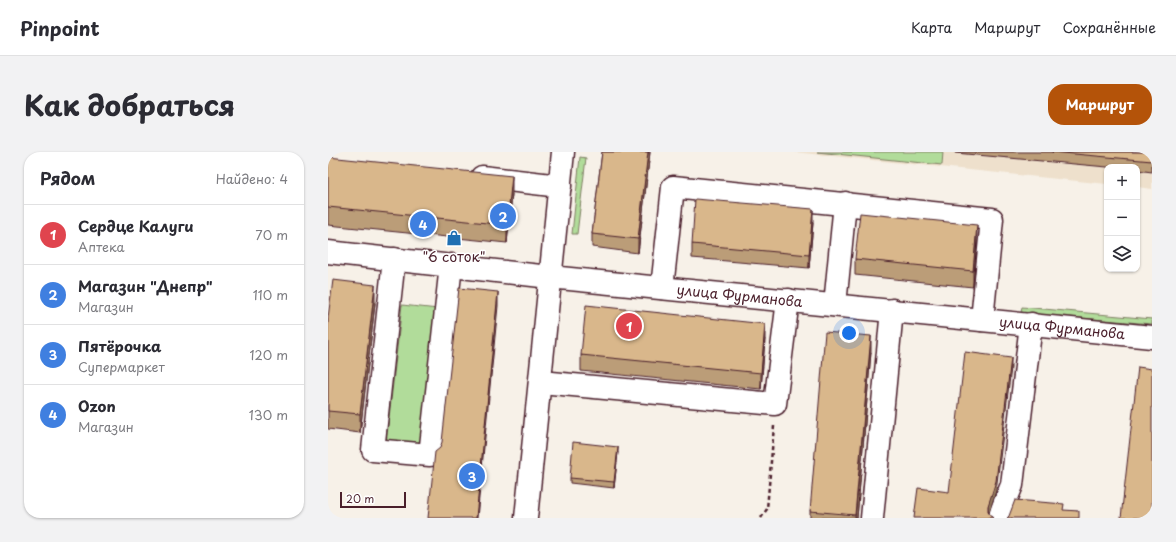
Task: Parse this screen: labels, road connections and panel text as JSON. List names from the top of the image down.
{
  "streets": {
    "street": ["улица Фурманова"]
  },
  "places": {
    "shop": ["\"6 соток\""]
  },
  "scale_bar": "20 m",
  "page": {
    "header": "Pinpoint",
    "nav": ["Карта", "Маршрут", "Сохранённые"],
    "title": "Как добраться",
    "buttons": "Маршрут",
    "heading": ["Рядом", "Найдено: 4"],
    "map_buttons": ["+", "−"],
    "pins": [
      "2",
      "4",
      "1",
      "3"
    ],
    "list": [
      {
        "mark": "1",
        "name": "Сердце Калуги",
        "note": "Аптека",
        "value": "70 m"
      },
      {
        "mark": "2",
        "name": "Магазин \"Днепр\"",
        "note": "Магазин",
        "value": "110 m"
      },
      {
        "mark": "3",
        "name": "Пятёрочка",
        "note": "Супермаркет",
        "value": "120 m"
      },
      {
        "mark": "4",
        "name": "Ozon",
        "note": "Магазин",
        "value": "130 m"
      }
    ],
    "scale": "20 m"
  }
}
